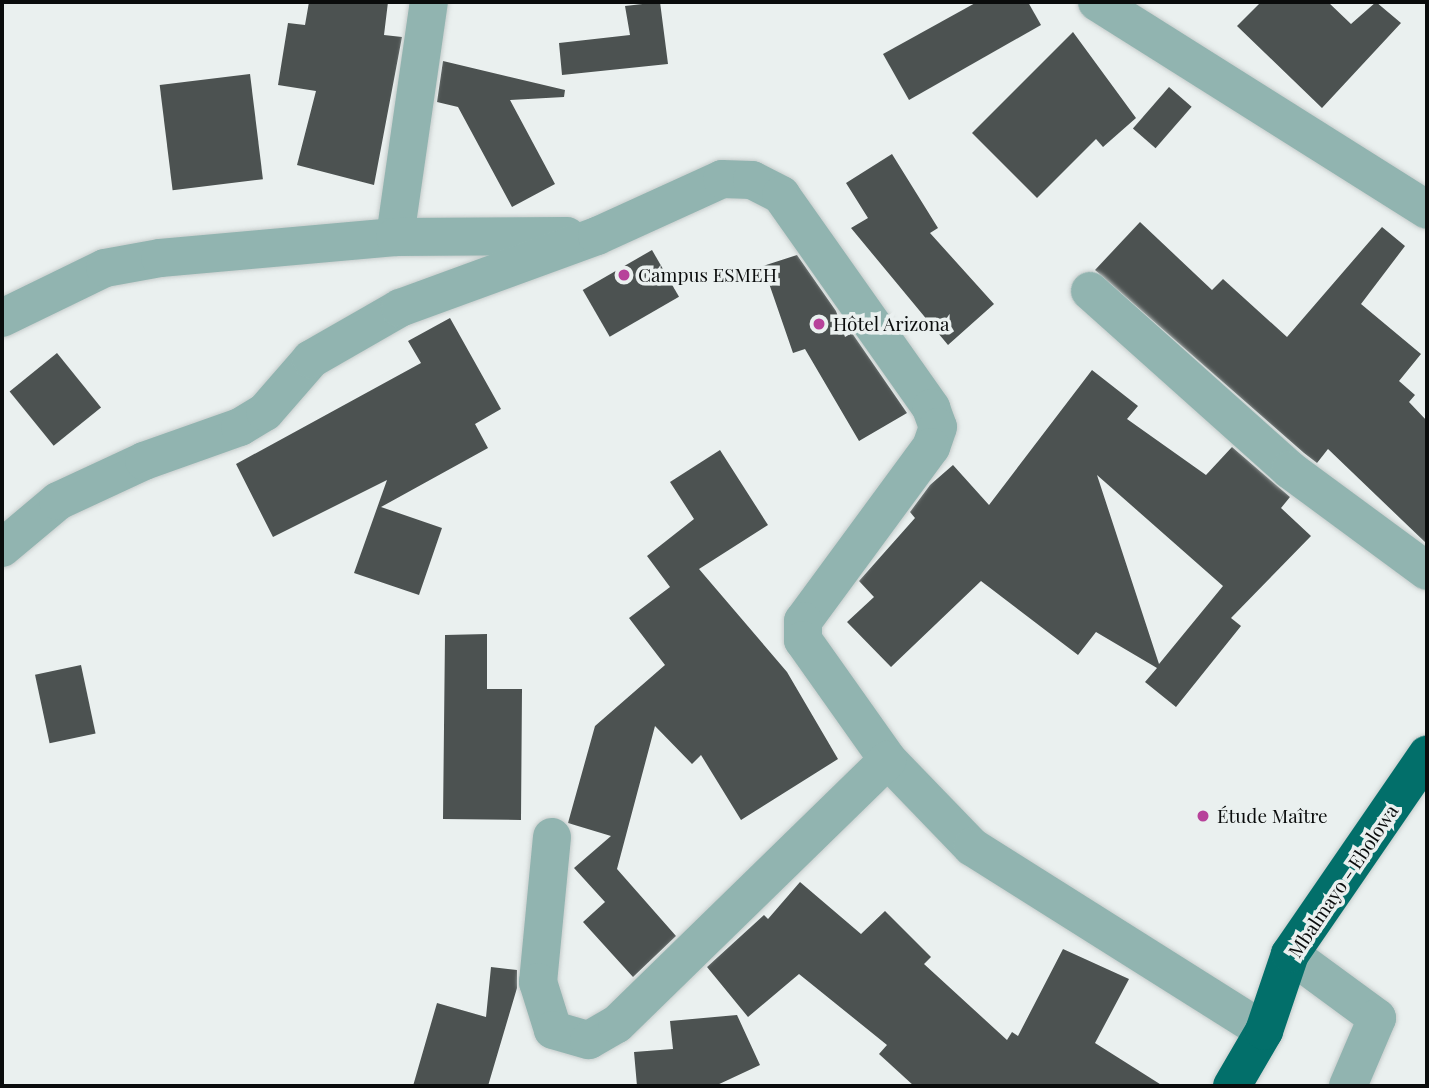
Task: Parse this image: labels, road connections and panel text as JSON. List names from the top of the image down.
{
  "streets": {
    "highway": ["Mbalmayo - Ebolowa"]
  },
  "places": ["Campus ESMEH", "Hôtel Arizona", "Étude Maître"]
}
